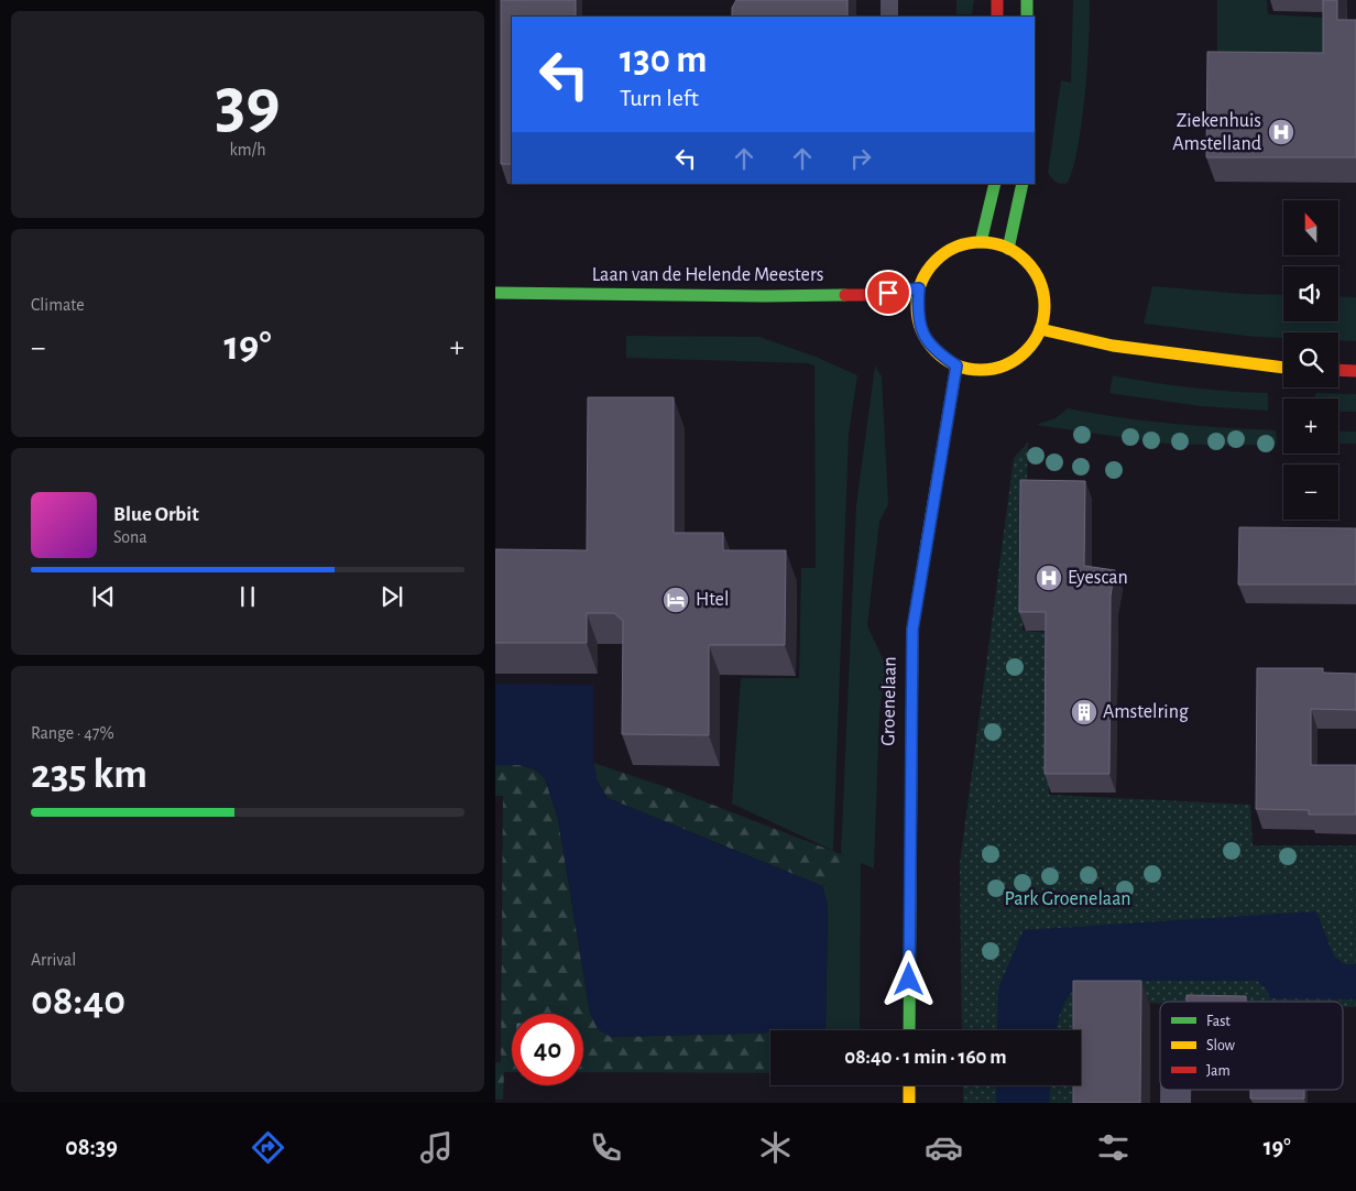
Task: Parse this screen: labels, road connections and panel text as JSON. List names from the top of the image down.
{
  "streets": {
    "street": ["Laan van de Helende Meesters", "Groenelaan"]
  },
  "crossings": [
    ["Laan van de Helende Meesters", "Groenelaan"]
  ],
  "parks": ["Park Groenelaan"],
  "places": {
    "hospital": ["Ziekenhuis Amstelland", "Eyescan"],
    "hotel": ["Htel"],
    "building": ["Amstelring"]
  },
  "legend": ["Fast", "Slow", "Jam"],
  "north": "top",
  "page": {
    "tile": [
      ["39", "km/h"],
      "Climate",
      ["Range · 47%", "235 km"],
      ["Arrival", "08:40"]
    ],
    "turn": ["130 m", "Turn left"],
    "map_buttons": ["+", "−"],
    "heat": ["−", "19°", "+"],
    "song": ["Blue Orbit", "Sona"],
    "limit": "40",
    "trip": "08:40 · 1 min · 160 m",
    "tabs": ["08:39", "19°"]
  }
}
